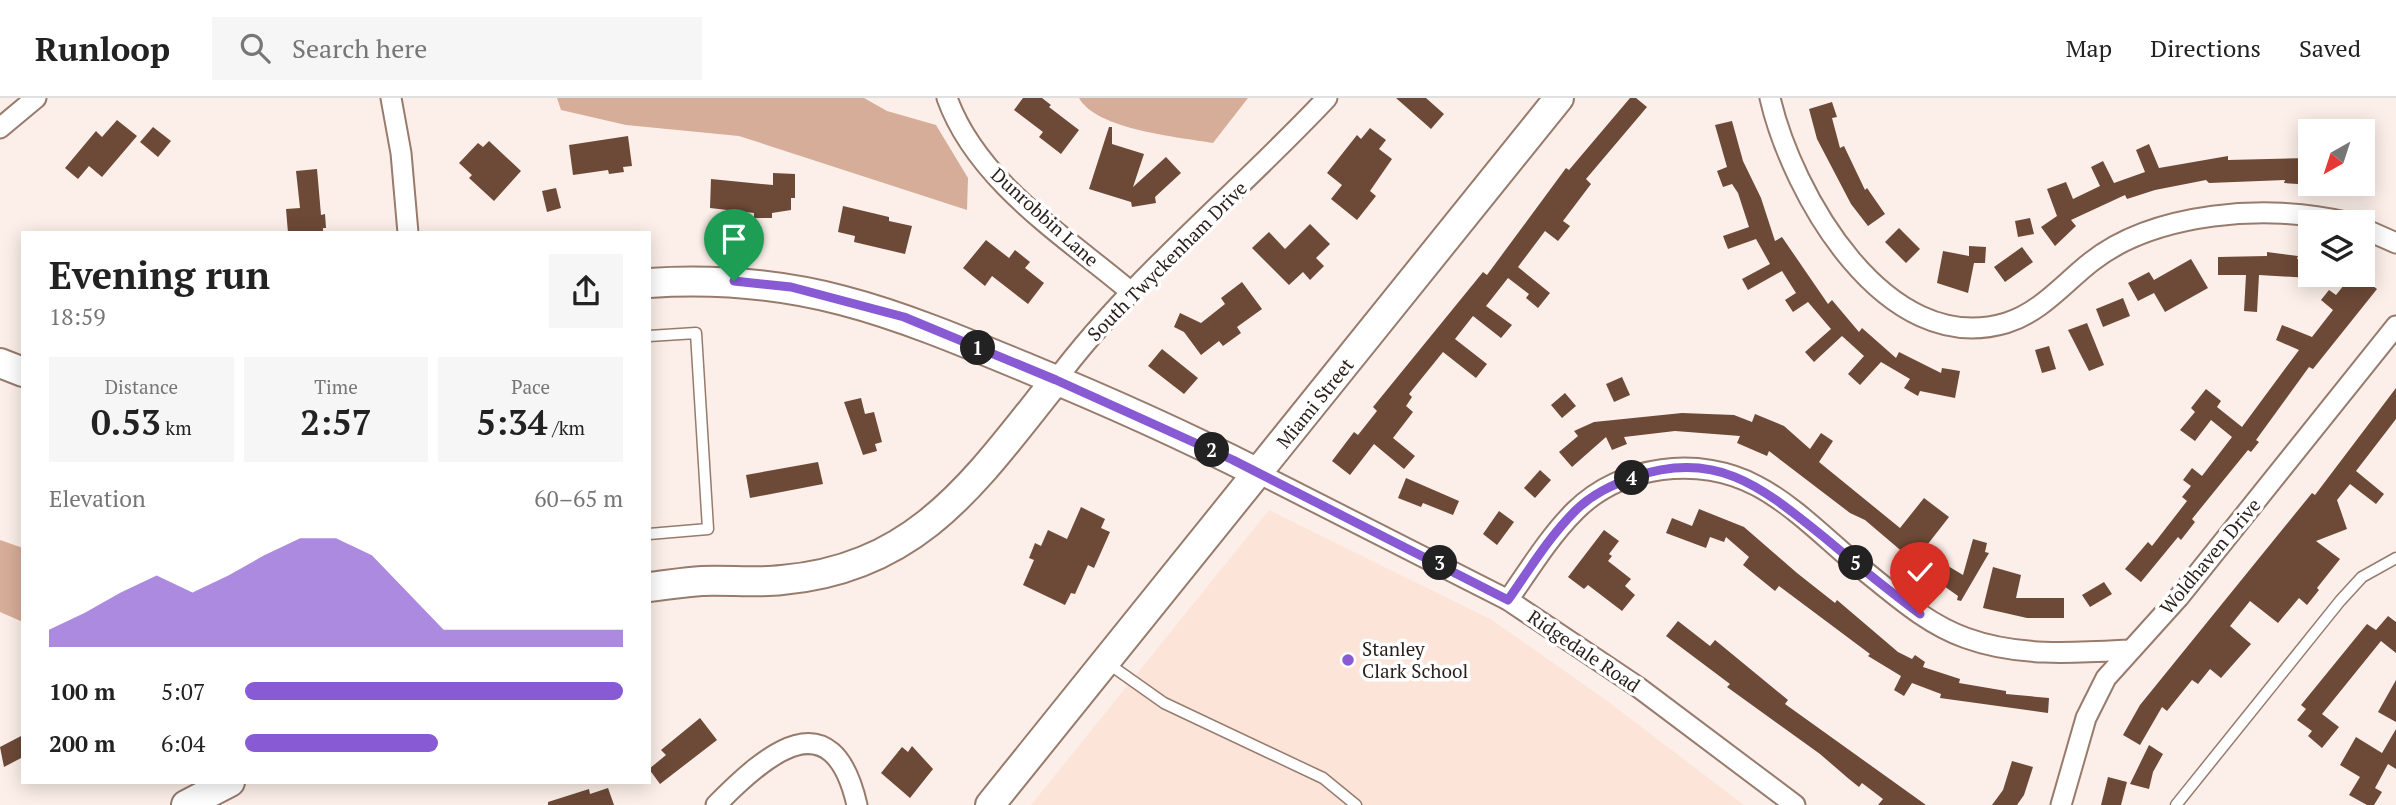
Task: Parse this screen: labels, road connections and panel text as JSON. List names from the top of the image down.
{
  "streets": {
    "street": [
      "Dunrobbin Lane",
      "South Twyckenham Drive",
      "Miami Street",
      "Woldhaven Drive",
      "Ridgedale Road"
    ]
  },
  "crossings": [
    ["Dunrobbin Lane", "South Twyckenham Drive"],
    ["South Twyckenham Drive", "Ridgedale Road"],
    ["Miami Street", "Ridgedale Road"]
  ],
  "places": ["Stanley Clark School"],
  "north": "bottom left",
  "page": {
    "header": "Runloop",
    "search": "Search here",
    "nav": ["Map", "Directions", "Saved"],
    "heading": ["Evening run", "18:59"],
    "pins": [
      "1",
      "2",
      "4",
      "3",
      "5"
    ],
    "stats": [
      ["Distance", "0.53 km"],
      ["Time", "2:57"],
      ["Pace", "5:34 /km"]
    ],
    "chart": ["Elevation", "60–65 m"],
    "list": [
      {
        "name": "100 m",
        "note": "5:07"
      },
      {
        "name": "200 m",
        "note": "6:04"
      }
    ]
  }
}
